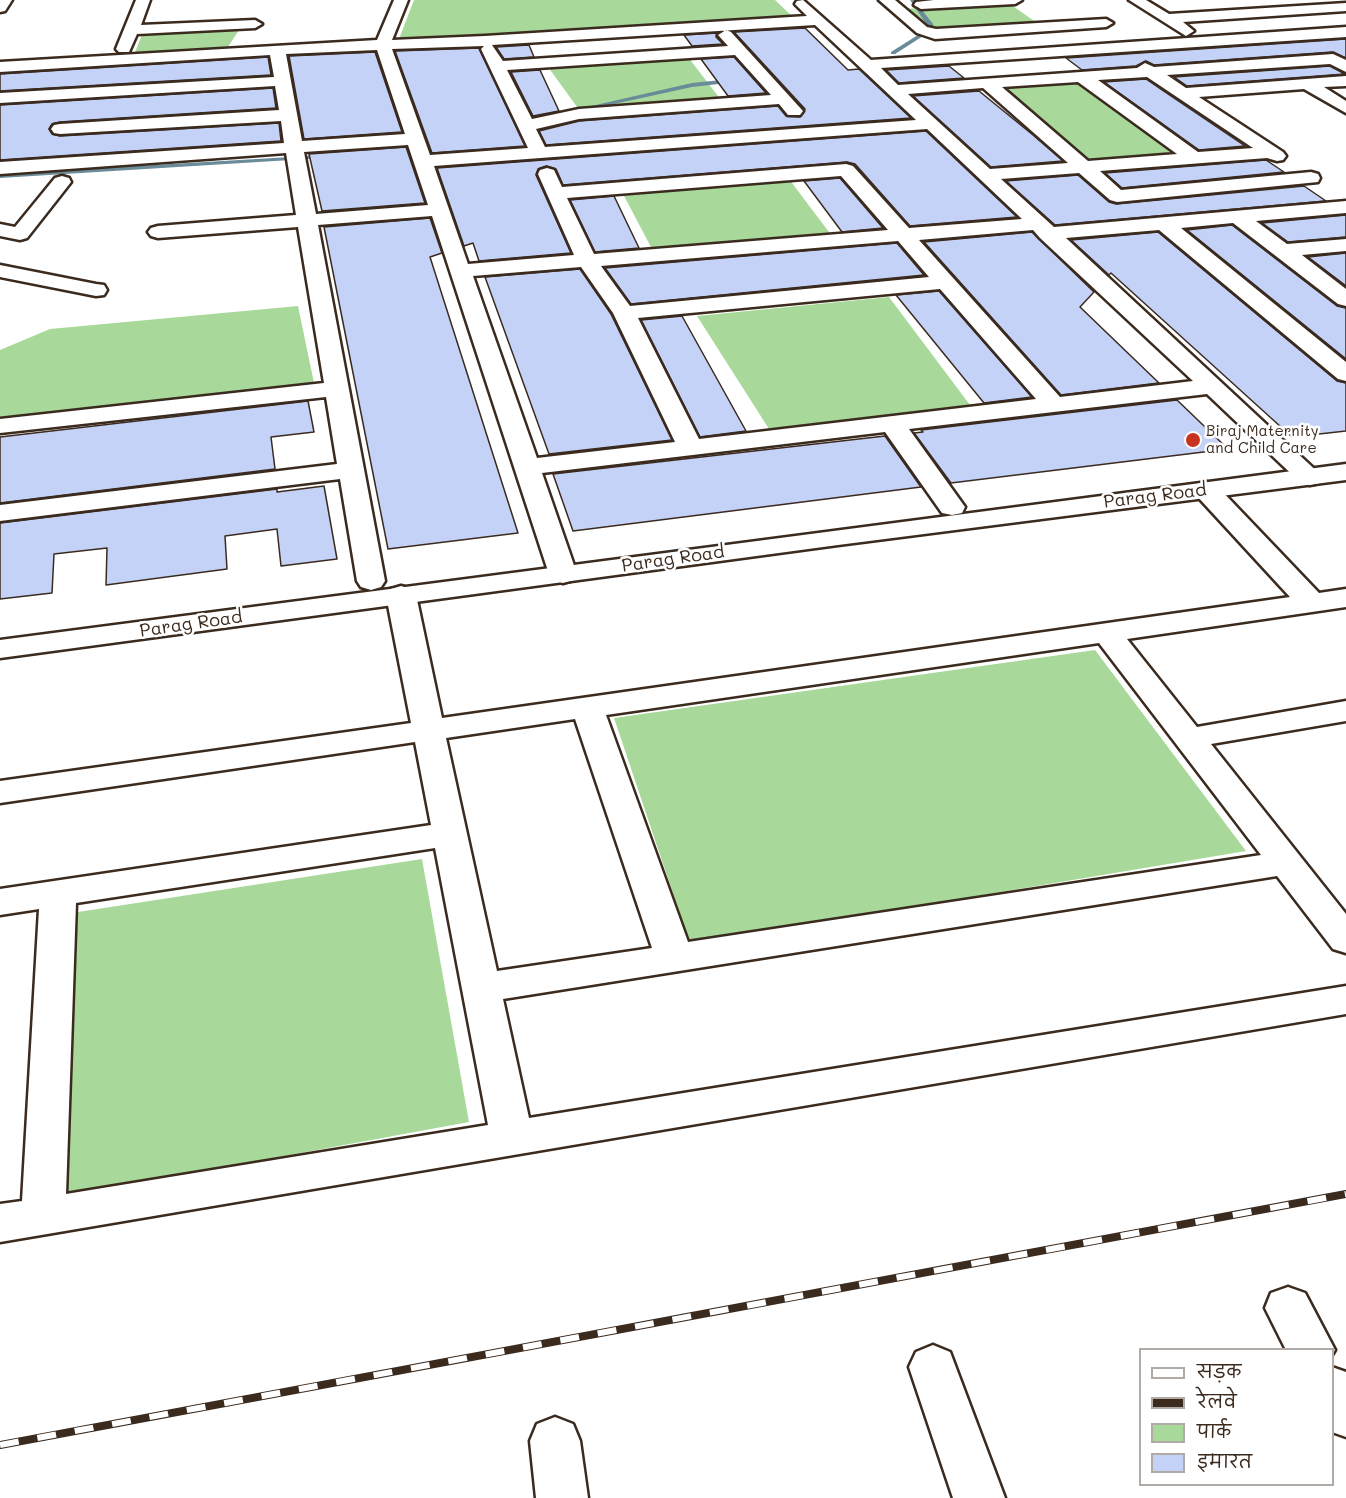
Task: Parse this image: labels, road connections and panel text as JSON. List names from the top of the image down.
{
  "streets": {
    "street": ["Parag Road"]
  },
  "places": ["Biraj Maternity and Child Care"],
  "legend": [
    "सड़क",
    "रेलवे",
    "पार्क",
    "इमारत"
  ]
}
